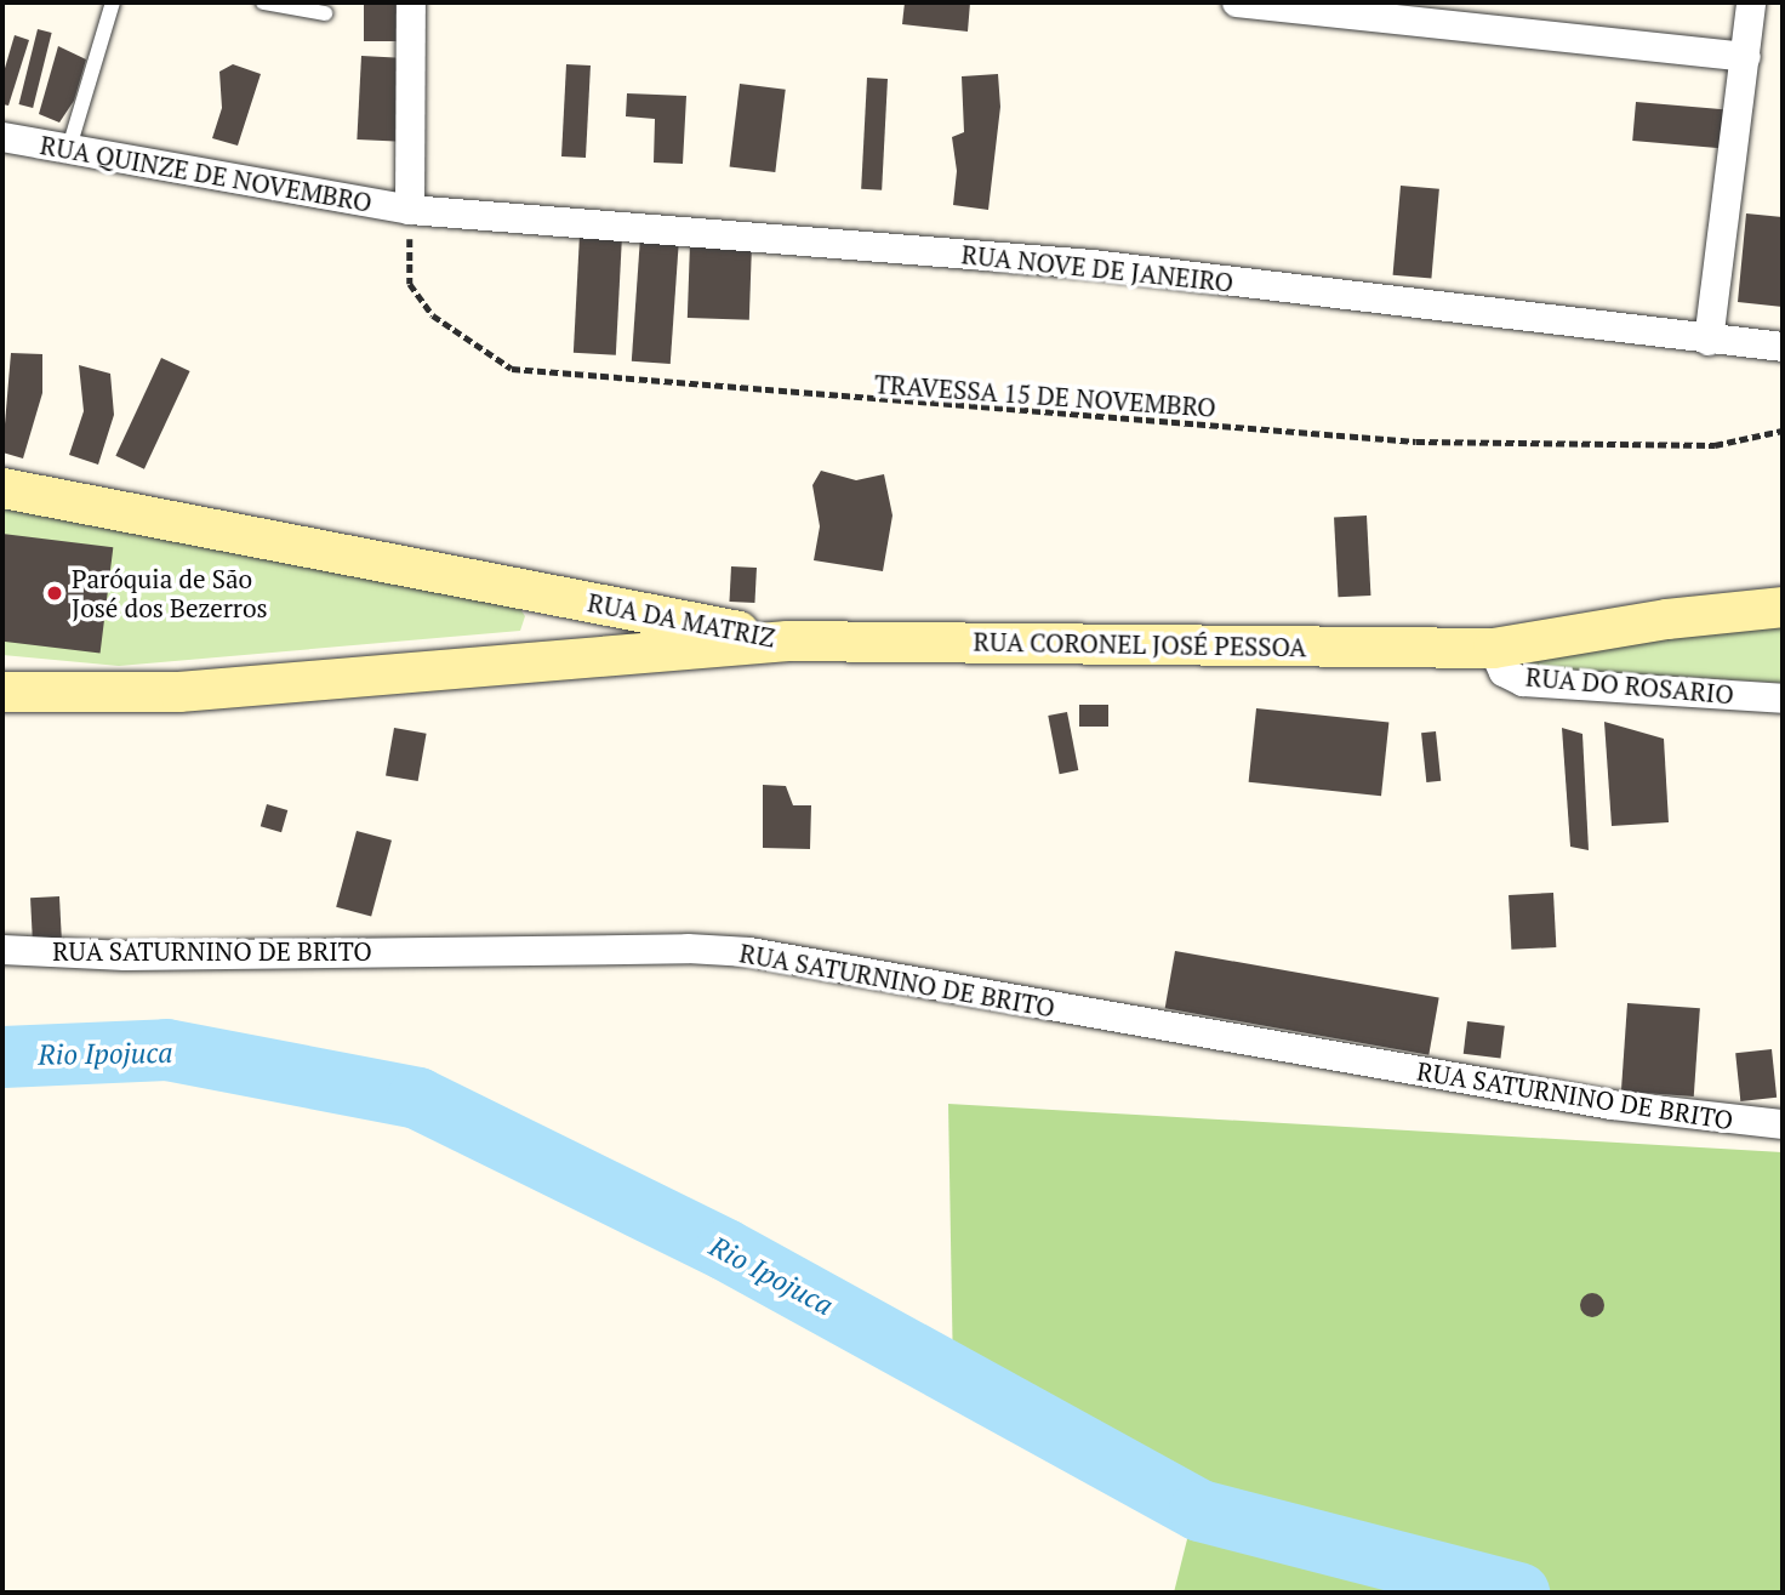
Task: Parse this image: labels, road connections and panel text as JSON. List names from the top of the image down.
{
  "streets": {
    "main road": ["RUA DA MATRIZ", "RUA CORONEL JOSÉ PESSOA"],
    "street": [
      "RUA QUINZE DE NOVEMBRO",
      "RUA NOVE DE JANEIRO",
      "RUA DO ROSARIO",
      "RUA SATURNINO DE BRITO"
    ],
    "path": ["TRAVESSA 15 DE NOVEMBRO"]
  },
  "crossings": [
    ["RUA QUINZE DE NOVEMBRO", "RUA NOVE DE JANEIRO"],
    ["RUA QUINZE DE NOVEMBRO", "TRAVESSA 15 DE NOVEMBRO"],
    ["RUA NOVE DE JANEIRO", "TRAVESSA 15 DE NOVEMBRO"],
    ["RUA DA MATRIZ", "RUA CORONEL JOSÉ PESSOA"],
    ["RUA CORONEL JOSÉ PESSOA", "RUA DO ROSARIO"]
  ],
  "water": ["Rio Ipojuca"],
  "places": ["Paróquia de São José dos Bezerros"]
}
